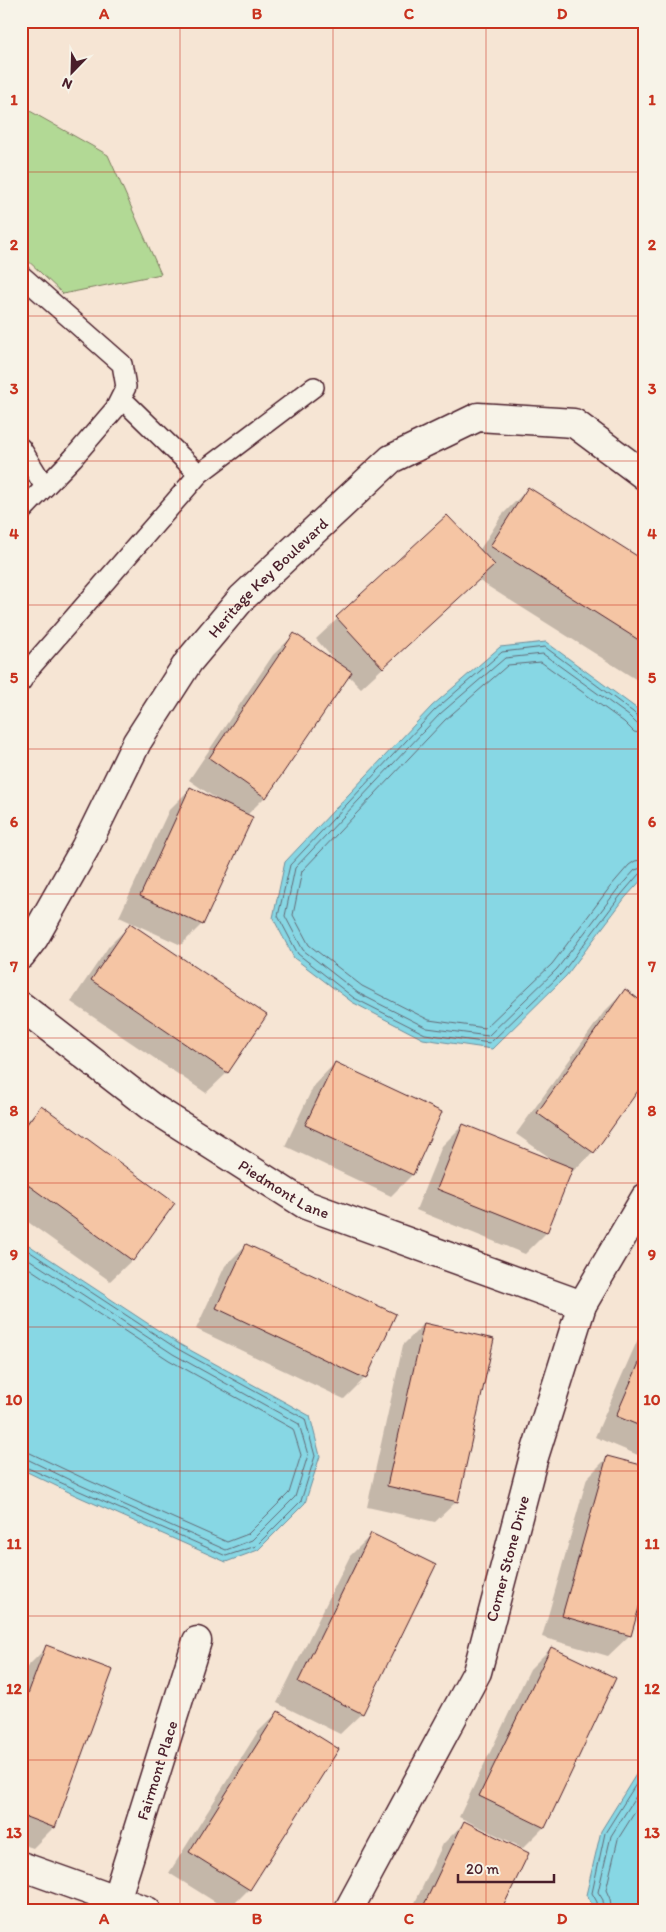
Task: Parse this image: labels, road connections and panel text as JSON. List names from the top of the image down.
{
  "streets": {
    "street": [
      "Heritage Key Boulevard",
      "Piedmont Lane",
      "Corner Stone Drive",
      "Fairmont Place"
    ]
  },
  "crossings": [
    ["Piedmont Lane", "Corner Stone Drive"]
  ],
  "scale_bar": "20 m",
  "north": "bottom left",
  "grid": {
    "columns": [
      "A",
      "B",
      "C",
      "D"
    ],
    "rows": [
      "1",
      "2",
      "3",
      "4",
      "5",
      "6",
      "7",
      "8",
      "9",
      "10",
      "11",
      "12",
      "13"
    ]
  }
}
